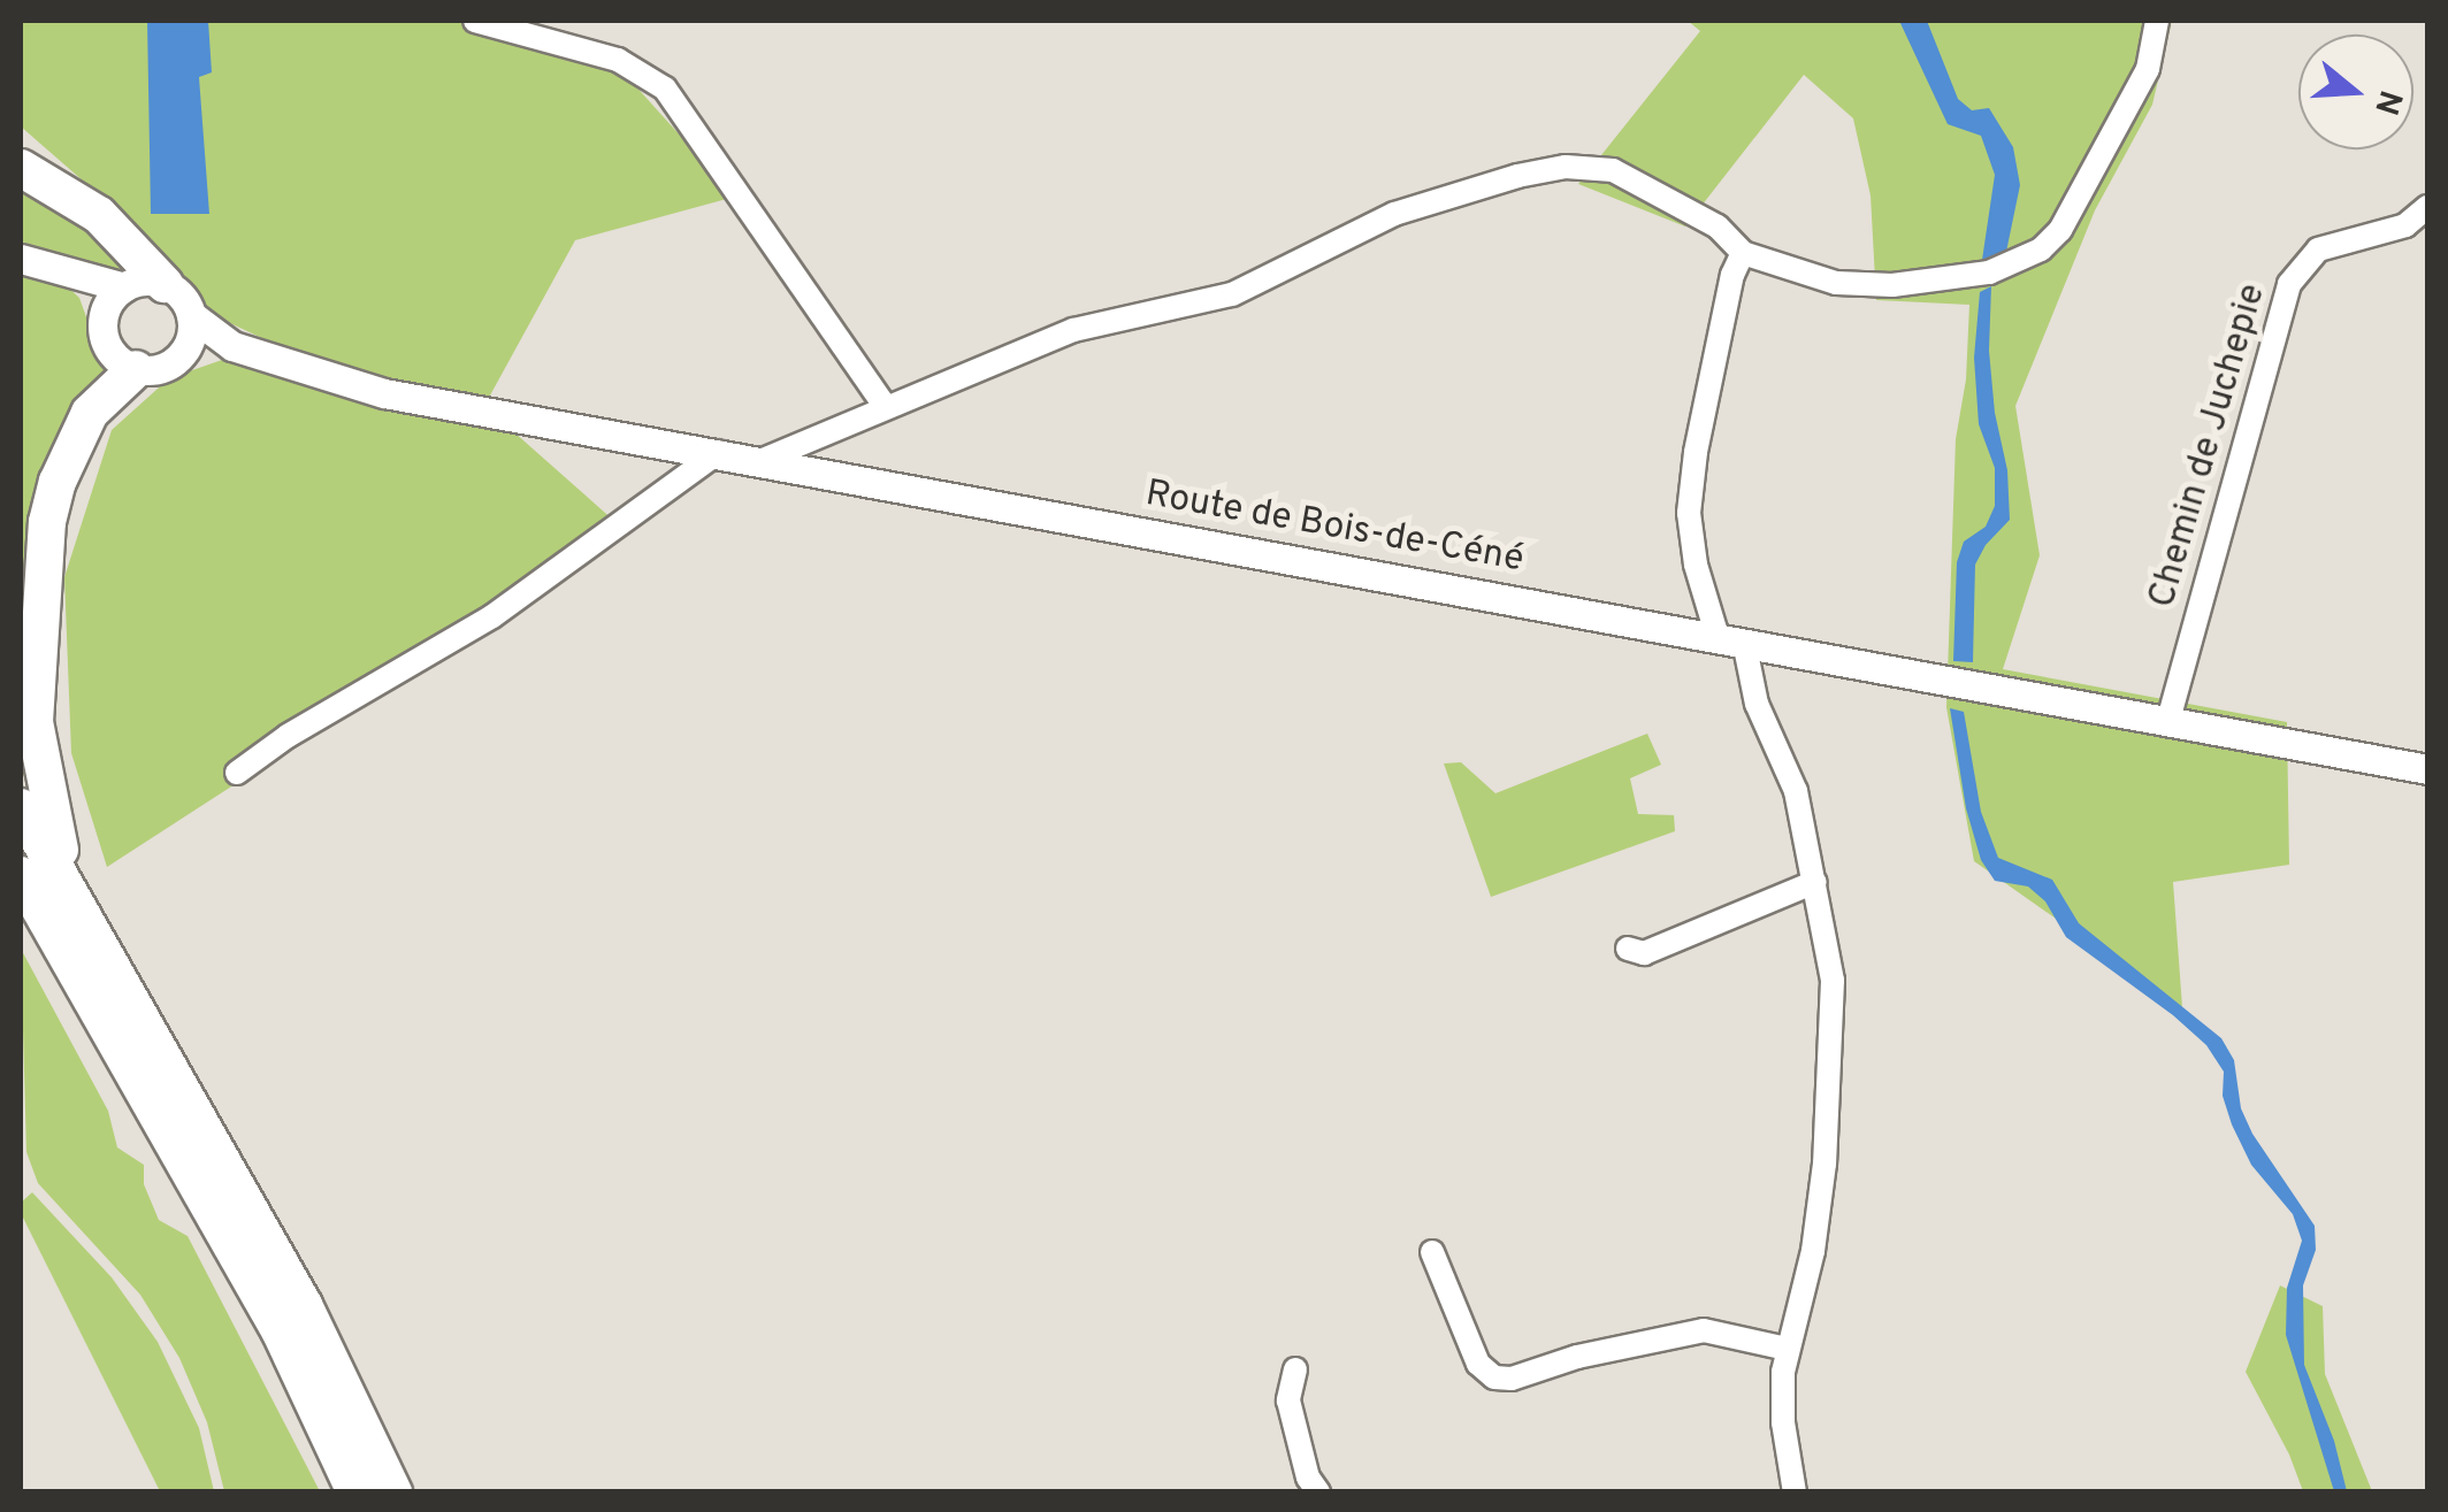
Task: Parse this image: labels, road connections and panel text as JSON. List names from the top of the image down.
{
  "streets": {
    "street": ["Chemin de Juchepie", "Route de Bois-de-Céné"]
  },
  "crossings": [
    ["Chemin de Juchepie", "Route de Bois-de-Céné"]
  ],
  "north": "right"
}
